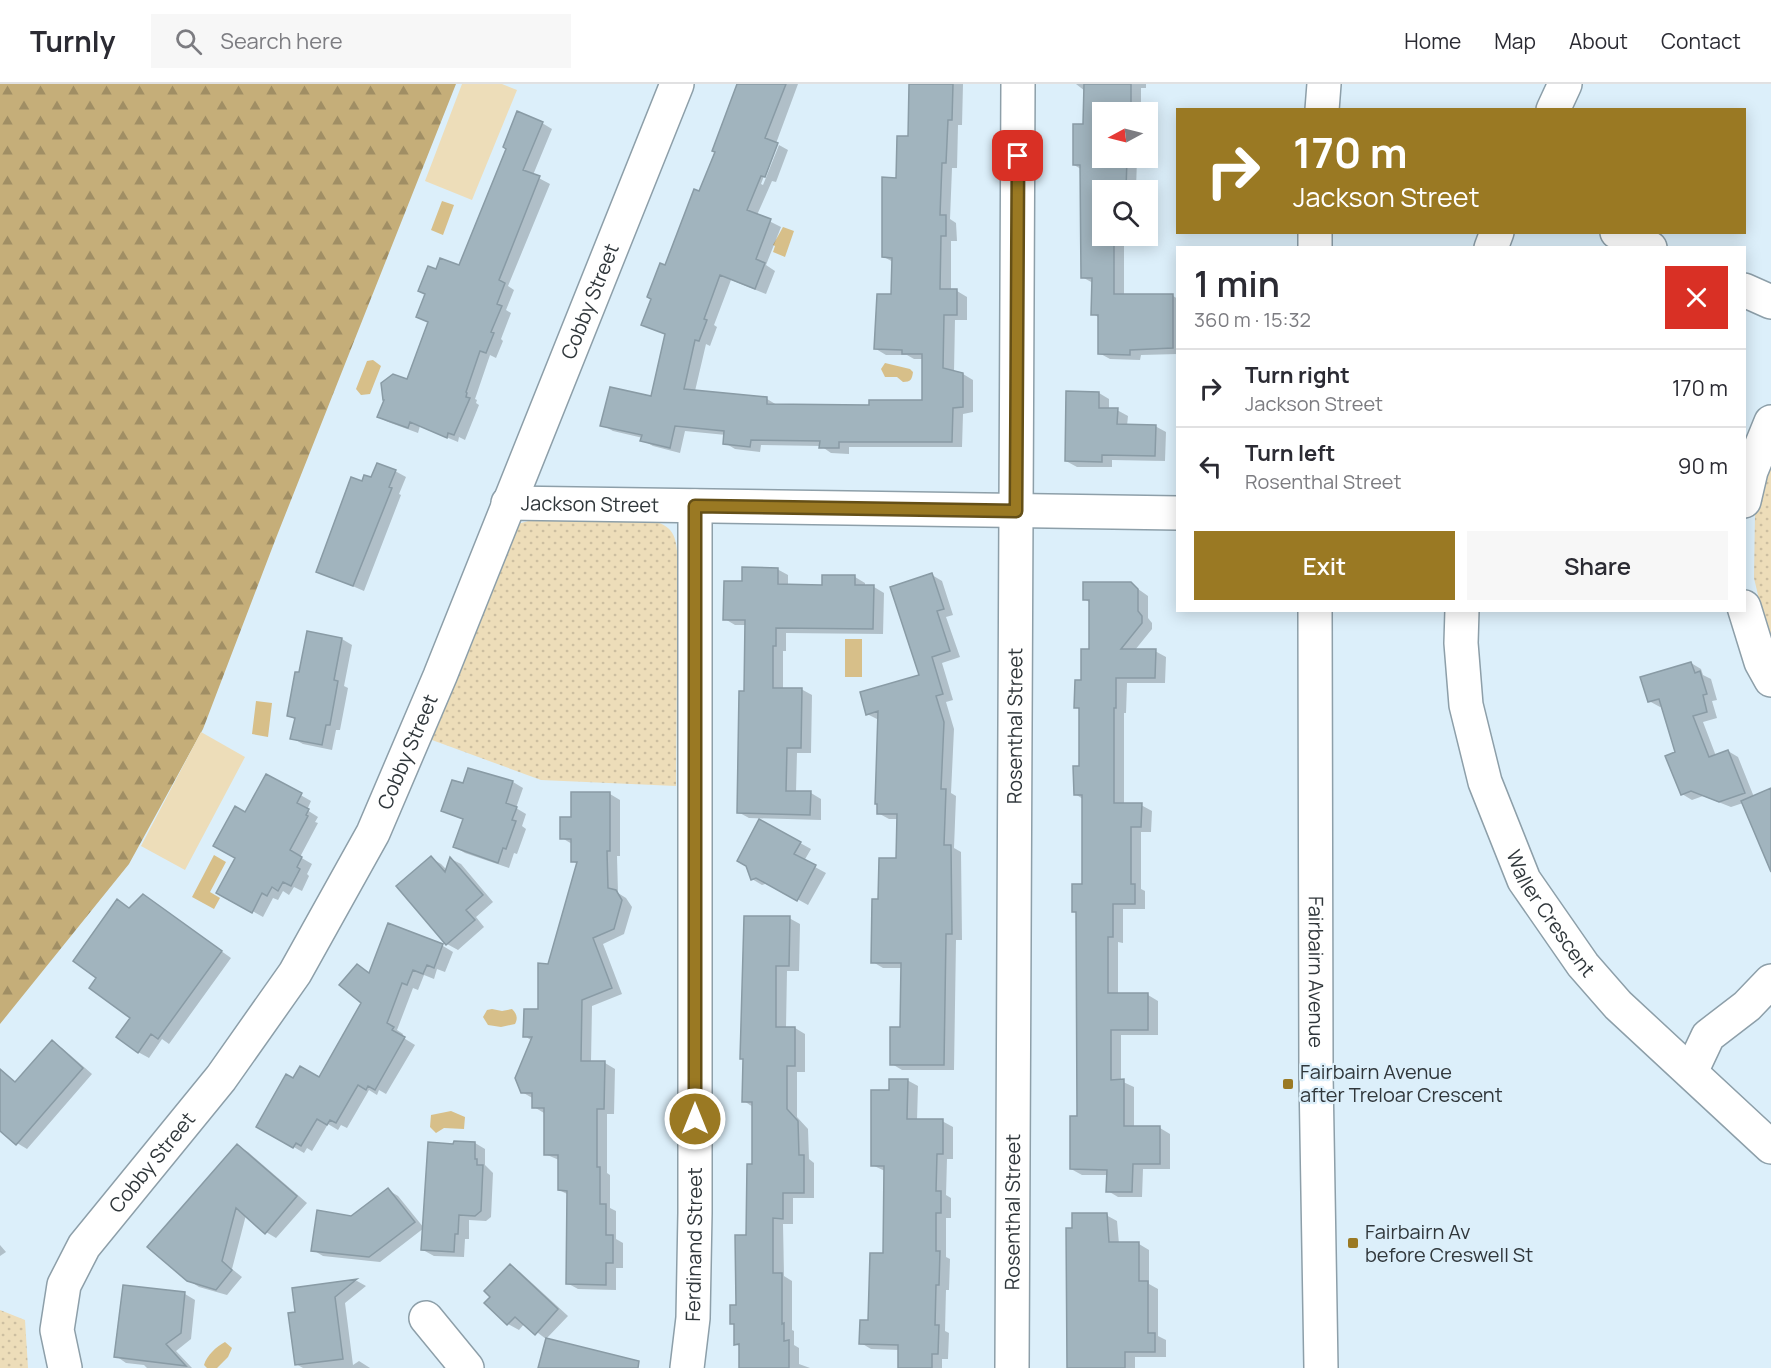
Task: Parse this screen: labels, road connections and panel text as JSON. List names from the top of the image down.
{
  "streets": {
    "street": [
      "Cobby Street",
      "Jackson Street",
      "Rosenthal Street",
      "Waller Crescent",
      "Fairbairn Avenue",
      "Ferdinand Street"
    ]
  },
  "crossings": [
    ["Cobby Street", "Jackson Street"],
    ["Jackson Street", "Rosenthal Street"],
    ["Jackson Street", "Ferdinand Street"]
  ],
  "places": {
    "transit": ["Fairbairn Avenue after Treloar Crescent", "Fairbairn Av before Creswell St"]
  },
  "north": "left",
  "page": {
    "header": "Turnly",
    "search": "Search here",
    "nav": [
      "Home",
      "Map",
      "About",
      "Contact"
    ],
    "turn": ["170 m", "Jackson Street"],
    "heading": ["1 min", "360 m · 15:32"],
    "list": [
      {
        "name": "Turn right",
        "note": "Jackson Street",
        "value": "170 m"
      },
      {
        "name": "Turn left",
        "note": "Rosenthal Street",
        "value": "90 m"
      }
    ],
    "buttons": ["Exit", "Share"]
  }
}
